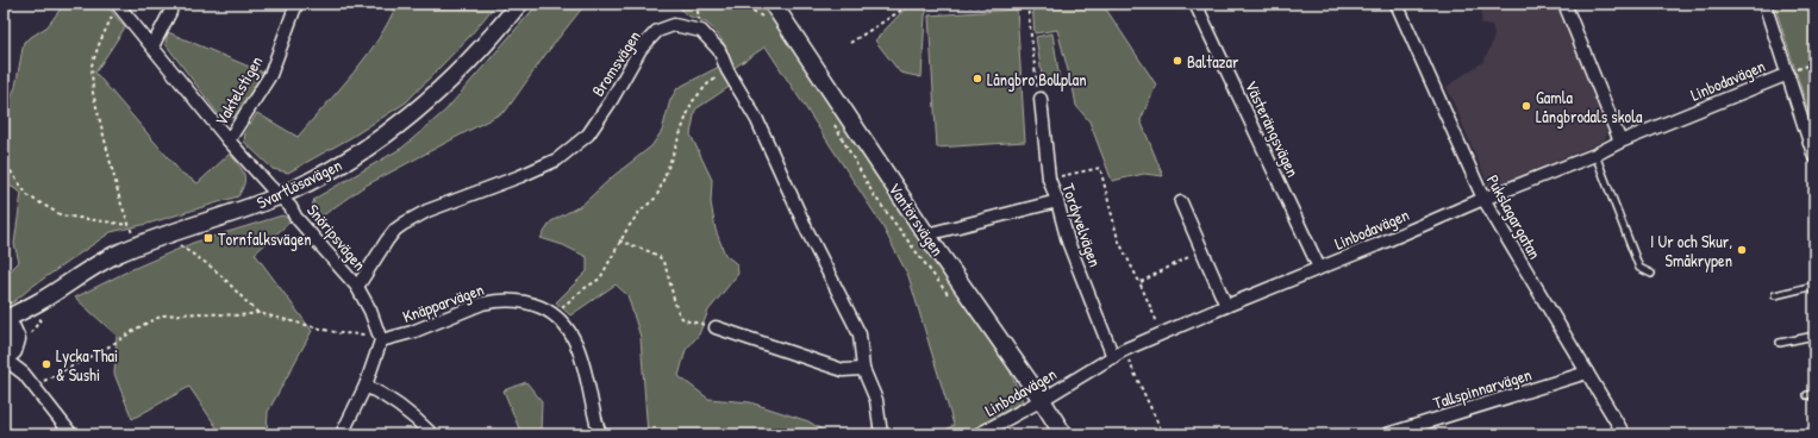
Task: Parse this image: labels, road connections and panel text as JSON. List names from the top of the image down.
{
  "streets": {
    "street": [
      "Bromsvägen",
      "Linbodavägen",
      "Vaktelstigen",
      "Västerängsvägen",
      "Svartlösavägen",
      "Pukslagargatan",
      "Vantörsvägen",
      "Tordyvelvägen",
      "Snöripsvägen",
      "Knäpparvägen",
      "Tallspinnarvägen"
    ]
  },
  "crossings": [
    ["Bromsvägen", "Snöripsvägen"],
    ["Linbodavägen", "Västerängsvägen"],
    ["Linbodavägen", "Pukslagargatan"],
    ["Linbodavägen", "Vantörsvägen"],
    ["Linbodavägen", "Tordyvelvägen"],
    ["Svartlösavägen", "Snöripsvägen"],
    ["Pukslagargatan", "Tallspinnarvägen"],
    ["Snöripsvägen", "Knäpparvägen"]
  ],
  "places": {
    "other": [
      "Baltazar",
      "Långbro Bollplan",
      "Gamla Långbrodals skola",
      "I Ur och Skur, Småkrypen",
      "Lycka Thai & Sushi"
    ],
    "transit": ["Tornfalksvägen"]
  }
}
